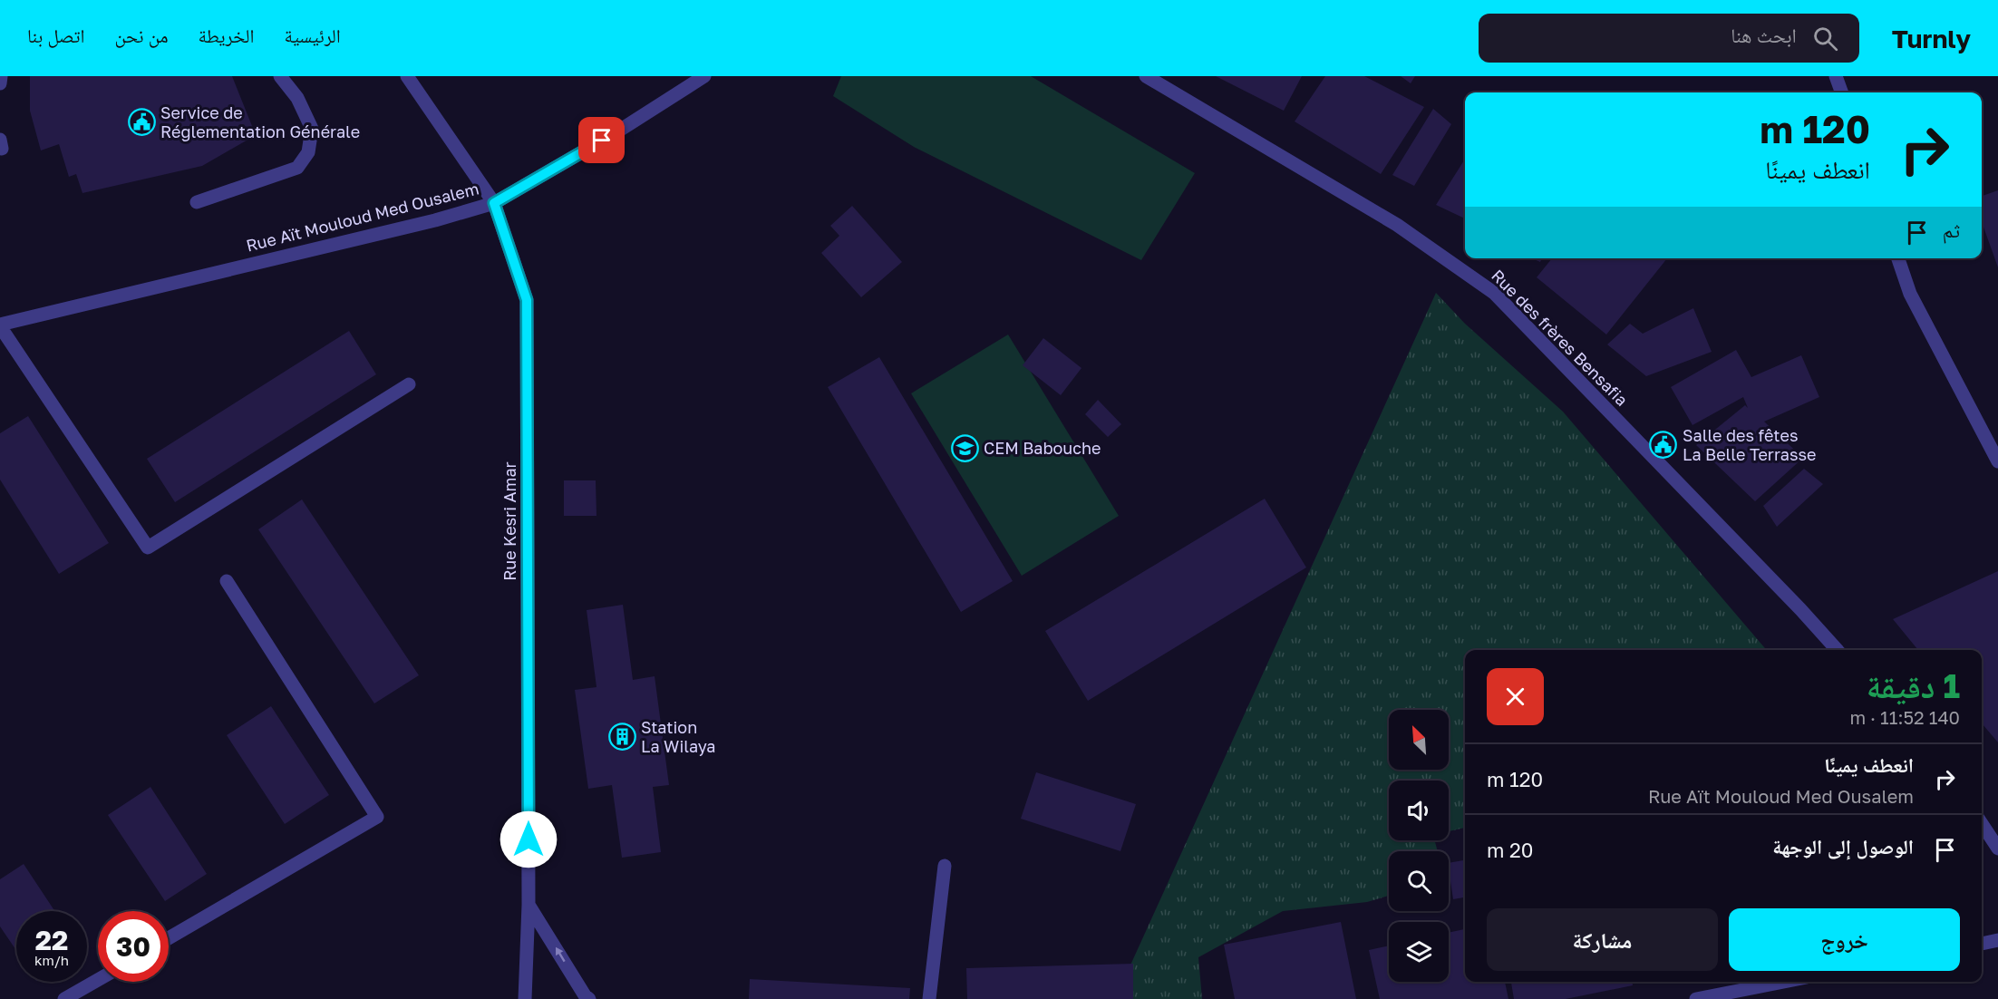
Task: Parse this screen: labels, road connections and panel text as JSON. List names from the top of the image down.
{
  "streets": {
    "street": ["Rue Aït Mouloud Med Ousalem", "Rue des frères Bensafia", "Rue Kesri Amar"]
  },
  "crossings": [
    ["Rue Aït Mouloud Med Ousalem", "Rue Kesri Amar"]
  ],
  "places": {
    "public building": ["Service de Réglementation Générale", "Salle des fêtes La Belle Terrasse"],
    "school or university": ["CEM Babouche"],
    "building": ["Station La Wilaya"]
  },
  "north": "top left",
  "page": {
    "header": "Turnly",
    "search": "ابحث هنا",
    "nav": [
      "الرئيسية",
      "الخريطة",
      "من نحن",
      "اتصل بنا"
    ],
    "turn": ["120 m", "انعطف يمينًا"],
    "then": "ثم",
    "heading": ["1 دقيقة", "140 m · 11:52"],
    "list": [
      {
        "name": "انعطف يمينًا",
        "note": "Rue Aït Mouloud Med Ousalem",
        "value": "120 m"
      },
      {
        "name": "الوصول إلى الوجهة",
        "value": "20 m"
      }
    ],
    "buttons": ["خروج", "مشاركة"],
    "speed": "22 km/h",
    "limit": "30"
  }
}
